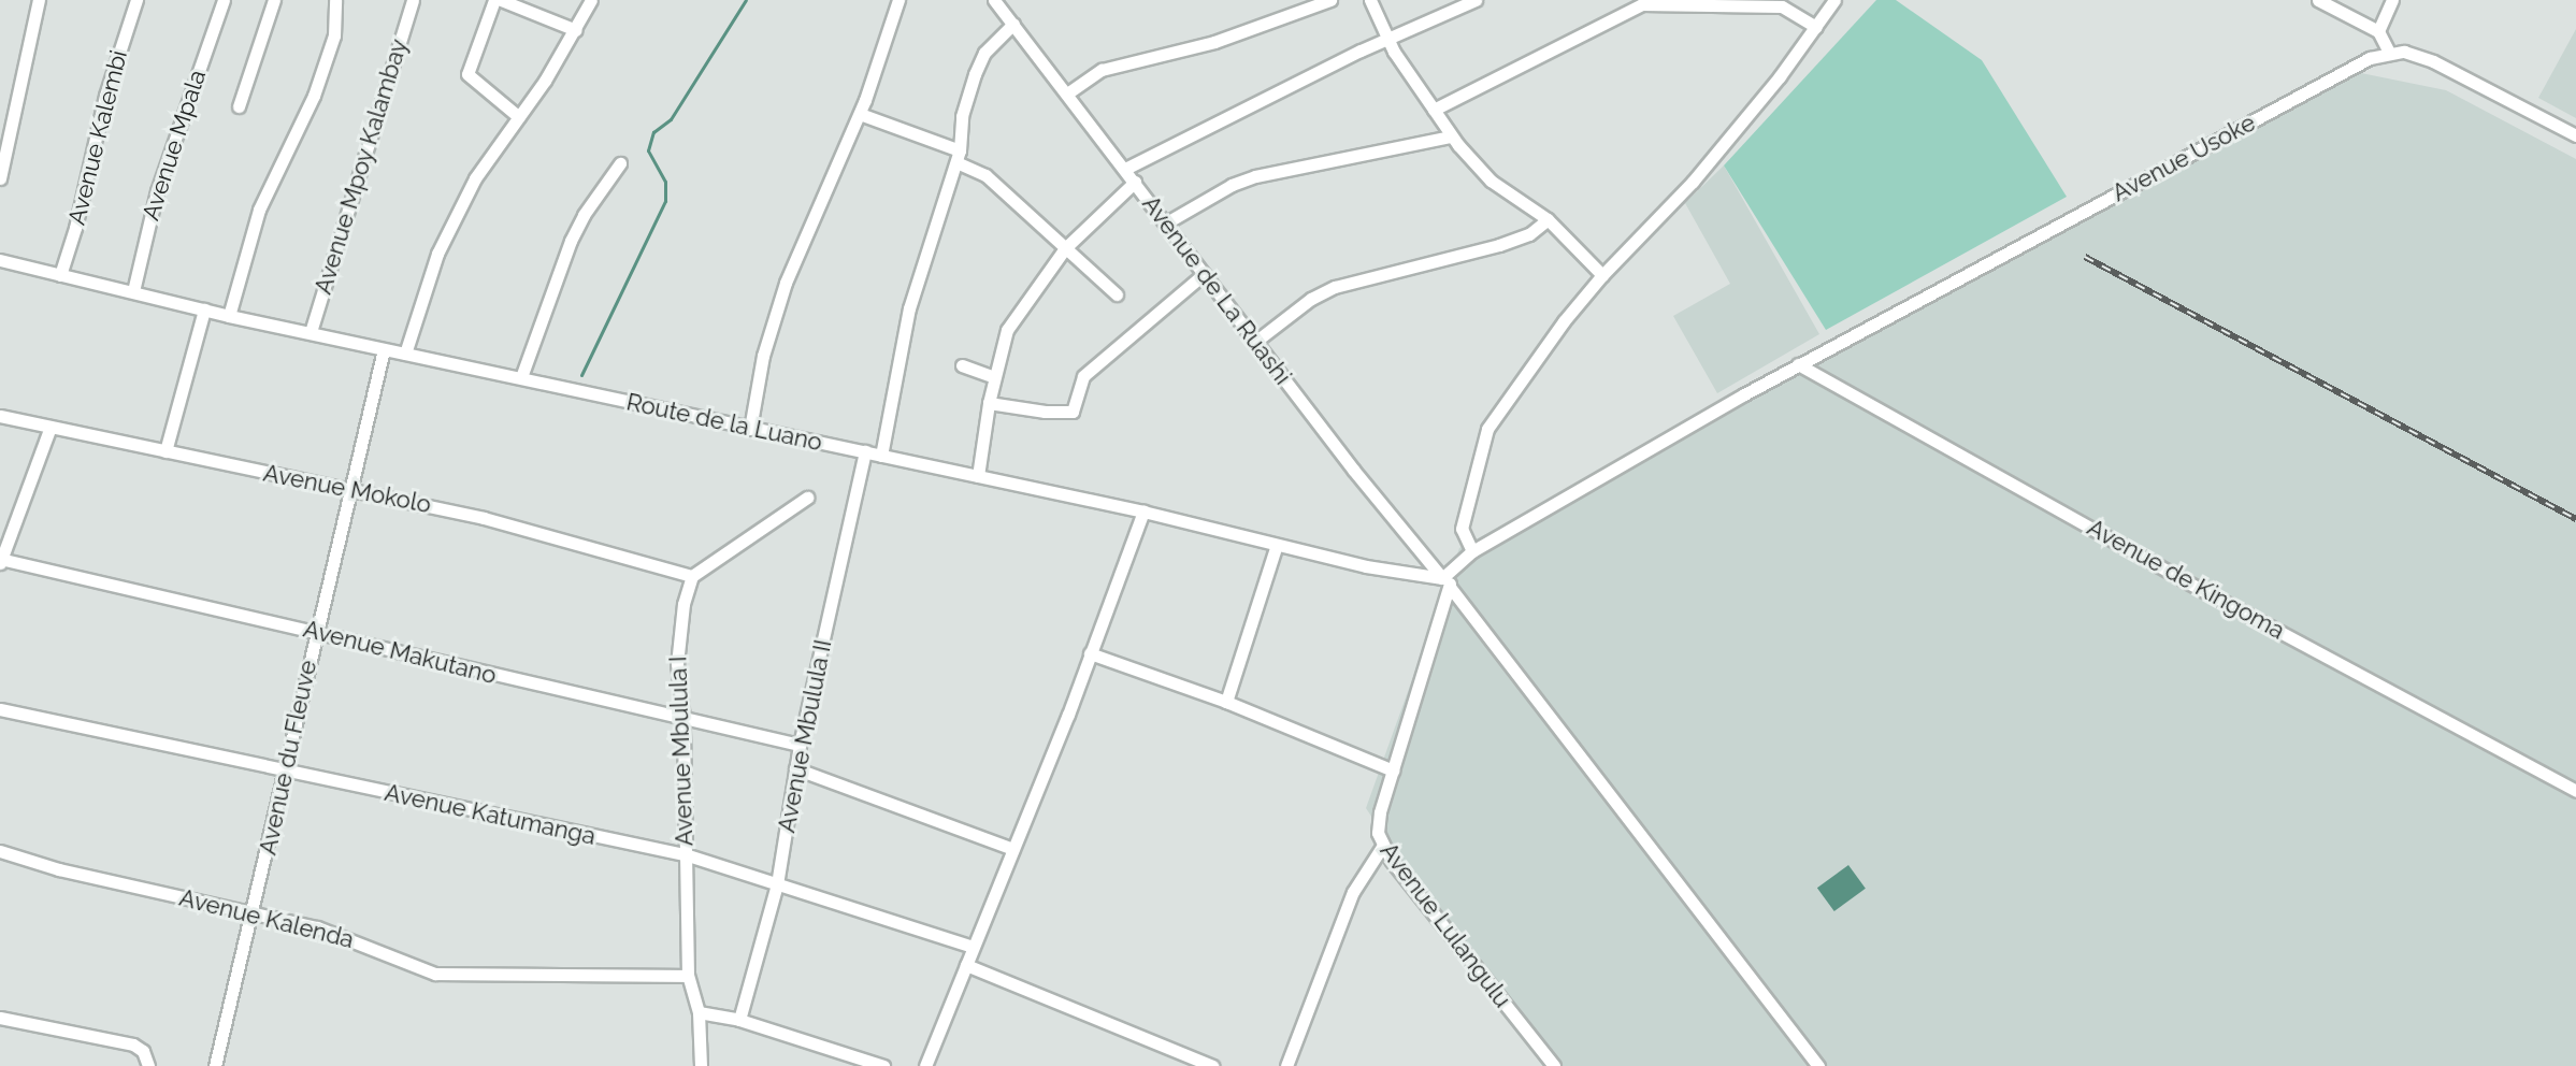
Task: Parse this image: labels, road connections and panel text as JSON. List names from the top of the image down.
{
  "streets": {
    "street": [
      "Avenue Kalembi",
      "Avenue Mpala",
      "Avenue Usoke",
      "Avenue Mpoy Kalambay",
      "Avenue de La Ruashi",
      "Route de la Luano",
      "Avenue Mokolo",
      "Avenue de Kingoma",
      "Avenue Makutano",
      "Avenue Mbulula II",
      "Avenue Mbulula I",
      "Avenue du Fleuve",
      "Avenue Katumanga",
      "Avenue Kalenda",
      "Avenue Lulangulu"
    ]
  },
  "crossings": [
    ["Avenue Kalembi", "Route de la Luano"],
    ["Avenue Mpala", "Route de la Luano"],
    ["Avenue Usoke", "Avenue de La Ruashi"],
    ["Avenue Usoke", "Route de la Luano"],
    ["Avenue Usoke", "Avenue de Kingoma"],
    ["Avenue Usoke", "Avenue Lulangulu"],
    ["Avenue Mpoy Kalambay", "Route de la Luano"],
    ["Avenue de La Ruashi", "Route de la Luano"],
    ["Avenue de La Ruashi", "Avenue Lulangulu"],
    ["Route de la Luano", "Avenue Mbulula II"],
    ["Route de la Luano", "Avenue du Fleuve"],
    ["Route de la Luano", "Avenue Lulangulu"],
    ["Avenue Mokolo", "Avenue Mbulula I"],
    ["Avenue Mokolo", "Avenue du Fleuve"],
    ["Avenue Makutano", "Avenue Mbulula II"],
    ["Avenue Makutano", "Avenue Mbulula I"],
    ["Avenue Makutano", "Avenue du Fleuve"],
    ["Avenue Mbulula II", "Avenue Katumanga"],
    ["Avenue Mbulula I", "Avenue Katumanga"],
    ["Avenue Mbulula I", "Avenue Kalenda"],
    ["Avenue du Fleuve", "Avenue Katumanga"],
    ["Avenue du Fleuve", "Avenue Kalenda"]
  ]
}
